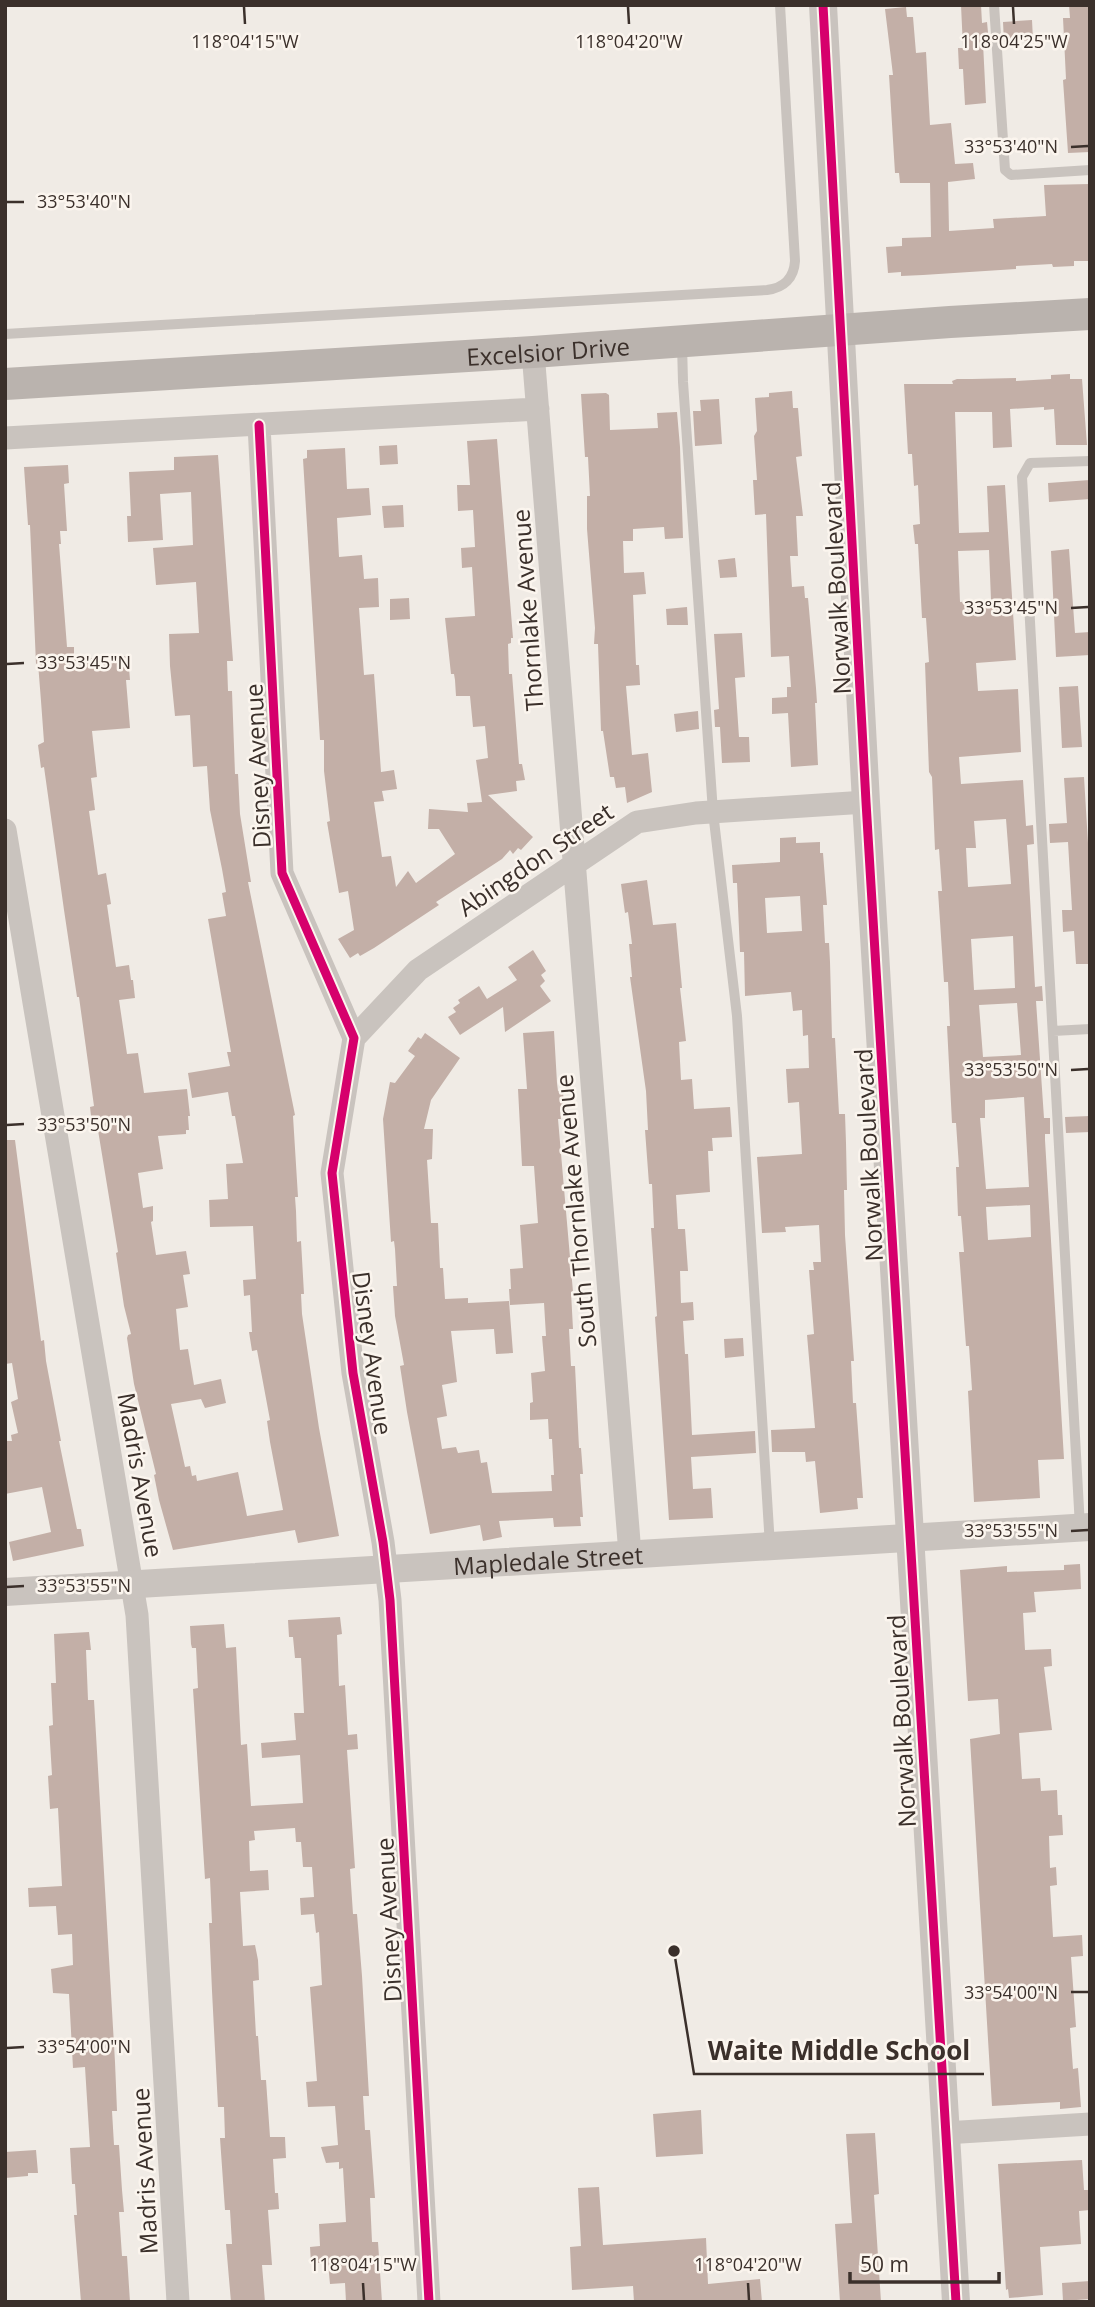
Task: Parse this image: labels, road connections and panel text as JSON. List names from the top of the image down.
{
  "streets": {
    "main road": ["Excelsior Drive"],
    "street": [
      "Norwalk Boulevard",
      "Thornlake Avenue",
      "Disney Avenue",
      "Abingdon Street",
      "South Thornlake Avenue",
      "Madris Avenue",
      "Mapledale Street"
    ]
  },
  "crossings": [
    ["Excelsior Drive", "Norwalk Boulevard"],
    ["Excelsior Drive", "Thornlake Avenue"],
    ["Norwalk Boulevard", "Abingdon Street"],
    ["Norwalk Boulevard", "Mapledale Street"],
    ["Thornlake Avenue", "Abingdon Street"],
    ["Thornlake Avenue", "South Thornlake Avenue"],
    ["Disney Avenue", "Abingdon Street"],
    ["Disney Avenue", "Mapledale Street"],
    ["Abingdon Street", "South Thornlake Avenue"],
    ["South Thornlake Avenue", "Mapledale Street"],
    ["Madris Avenue", "Mapledale Street"]
  ],
  "places": ["Waite Middle School"],
  "scale_bar": "50 m",
  "coordinates": [
    "118°04'15\"W",
    "118°04'20\"W",
    "118°04'25\"W",
    "33°53'40\"N",
    "33°53'45\"N",
    "33°53'50\"N",
    "33°53'55\"N",
    "33°54'00\"N"
  ]
}
